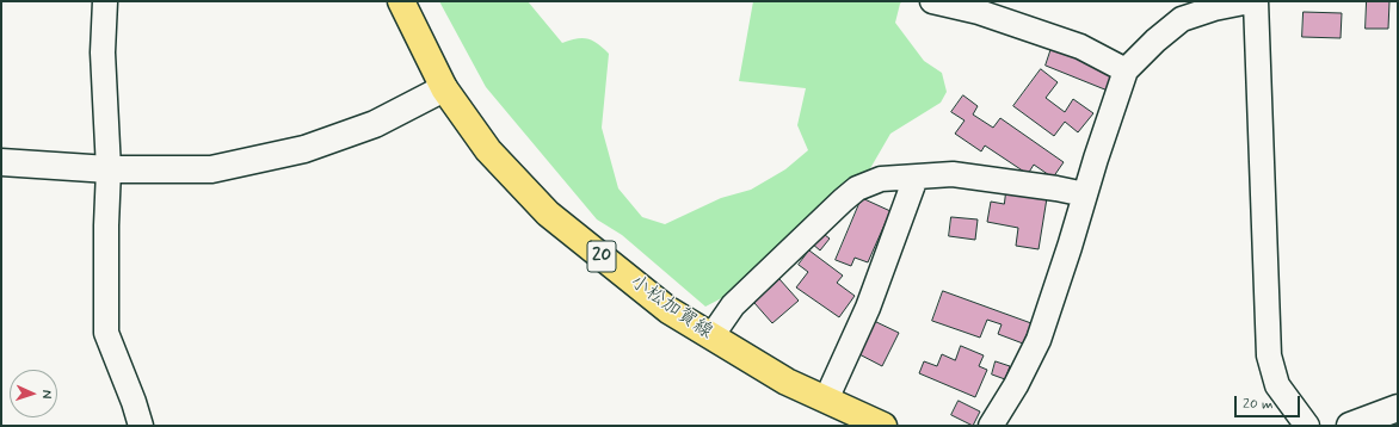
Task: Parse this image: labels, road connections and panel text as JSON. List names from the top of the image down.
{
  "streets": {
    "main road": ["20", "小松加賀線"]
  },
  "scale_bar": "20 m",
  "north": "right"
}
